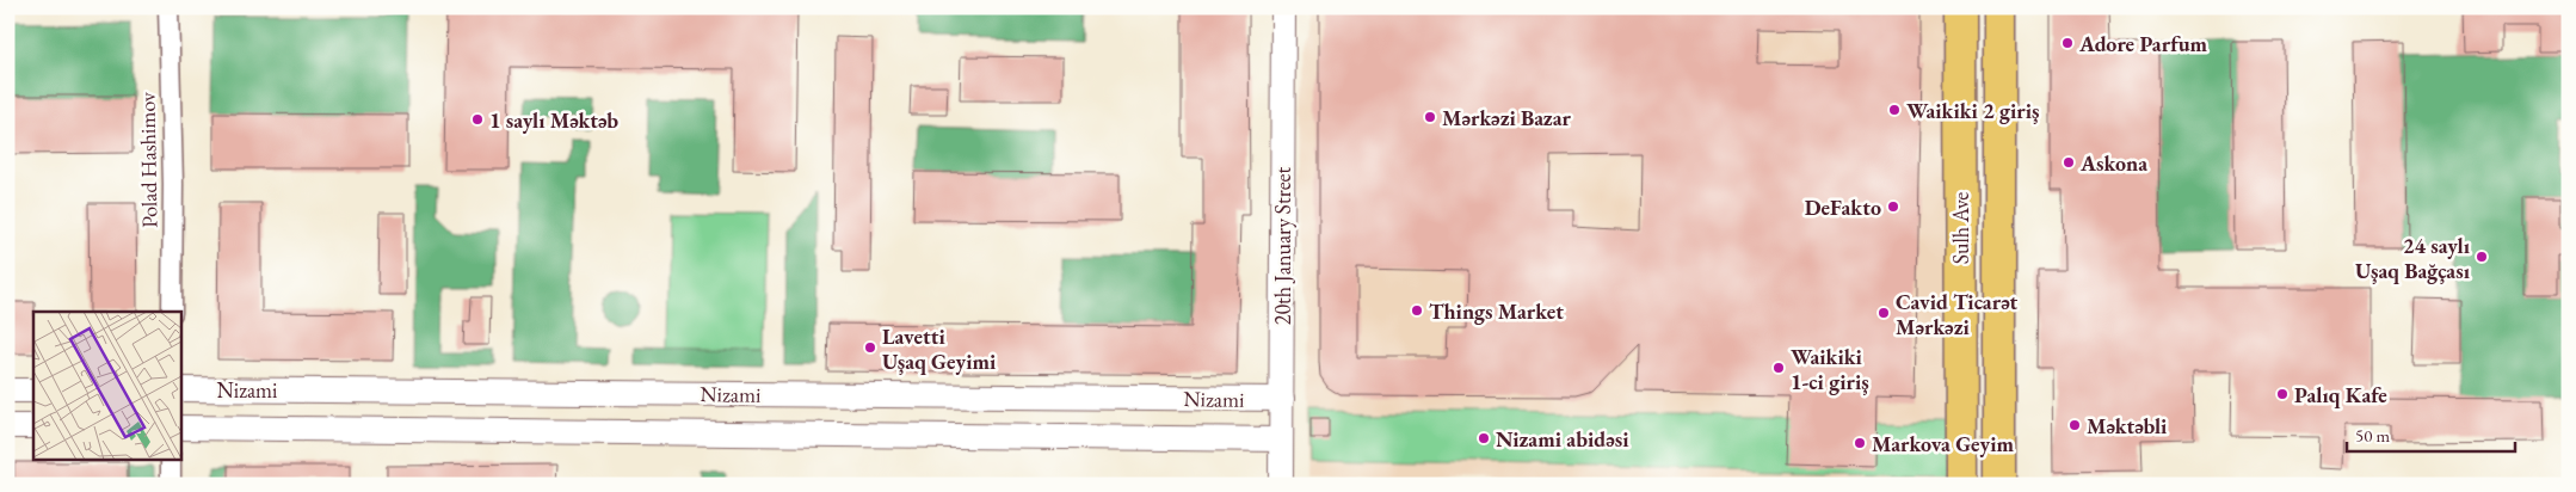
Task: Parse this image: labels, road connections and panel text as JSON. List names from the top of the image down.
{
  "streets": {
    "highway": ["Sulh Ave"],
    "street": ["Polad Hashimov", "20th January Street", "Nizami"]
  },
  "crossings": [
    ["20th January Street", "Nizami"]
  ],
  "places": [
    "Adore Parfum",
    "Waikiki 2 giriş",
    "Mərkəzi Bazar",
    "1 saylı Məktəb",
    "Askona",
    "DeFakto",
    "24 saylı Uşaq Bağçası",
    "Things Market",
    "Cavid Ticarət Mərkəzi",
    "Lavetti Uşaq Geyimi",
    "Waikiki 1-ci giriş",
    "Palıq Kafe",
    "Məktəbli",
    "Nizami abidәsi",
    "Markova Geyim"
  ],
  "scale_bar": "50 m"
}
